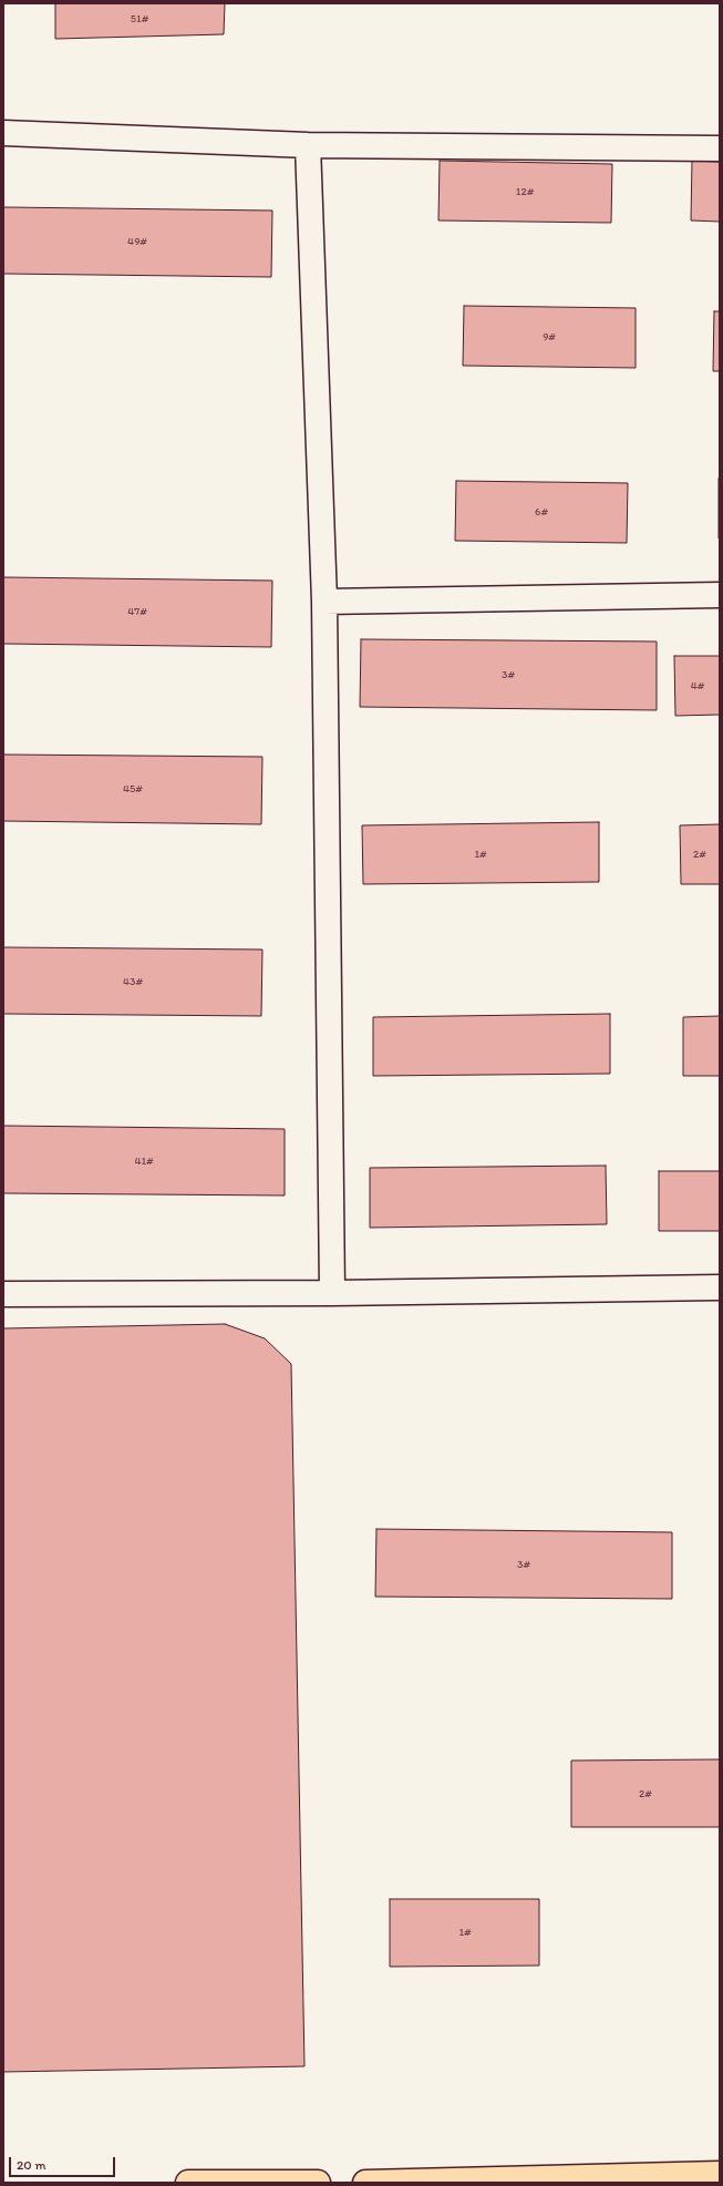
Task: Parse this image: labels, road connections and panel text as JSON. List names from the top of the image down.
{
  "house_numbers": [
    "51#",
    "12#",
    "49#",
    "9#",
    "6#",
    "47#",
    "3#",
    "4#",
    "45#",
    "1#",
    "2#",
    "43#",
    "41#",
    "3#",
    "2#",
    "1#"
  ],
  "scale_bar": "20 m"
}
